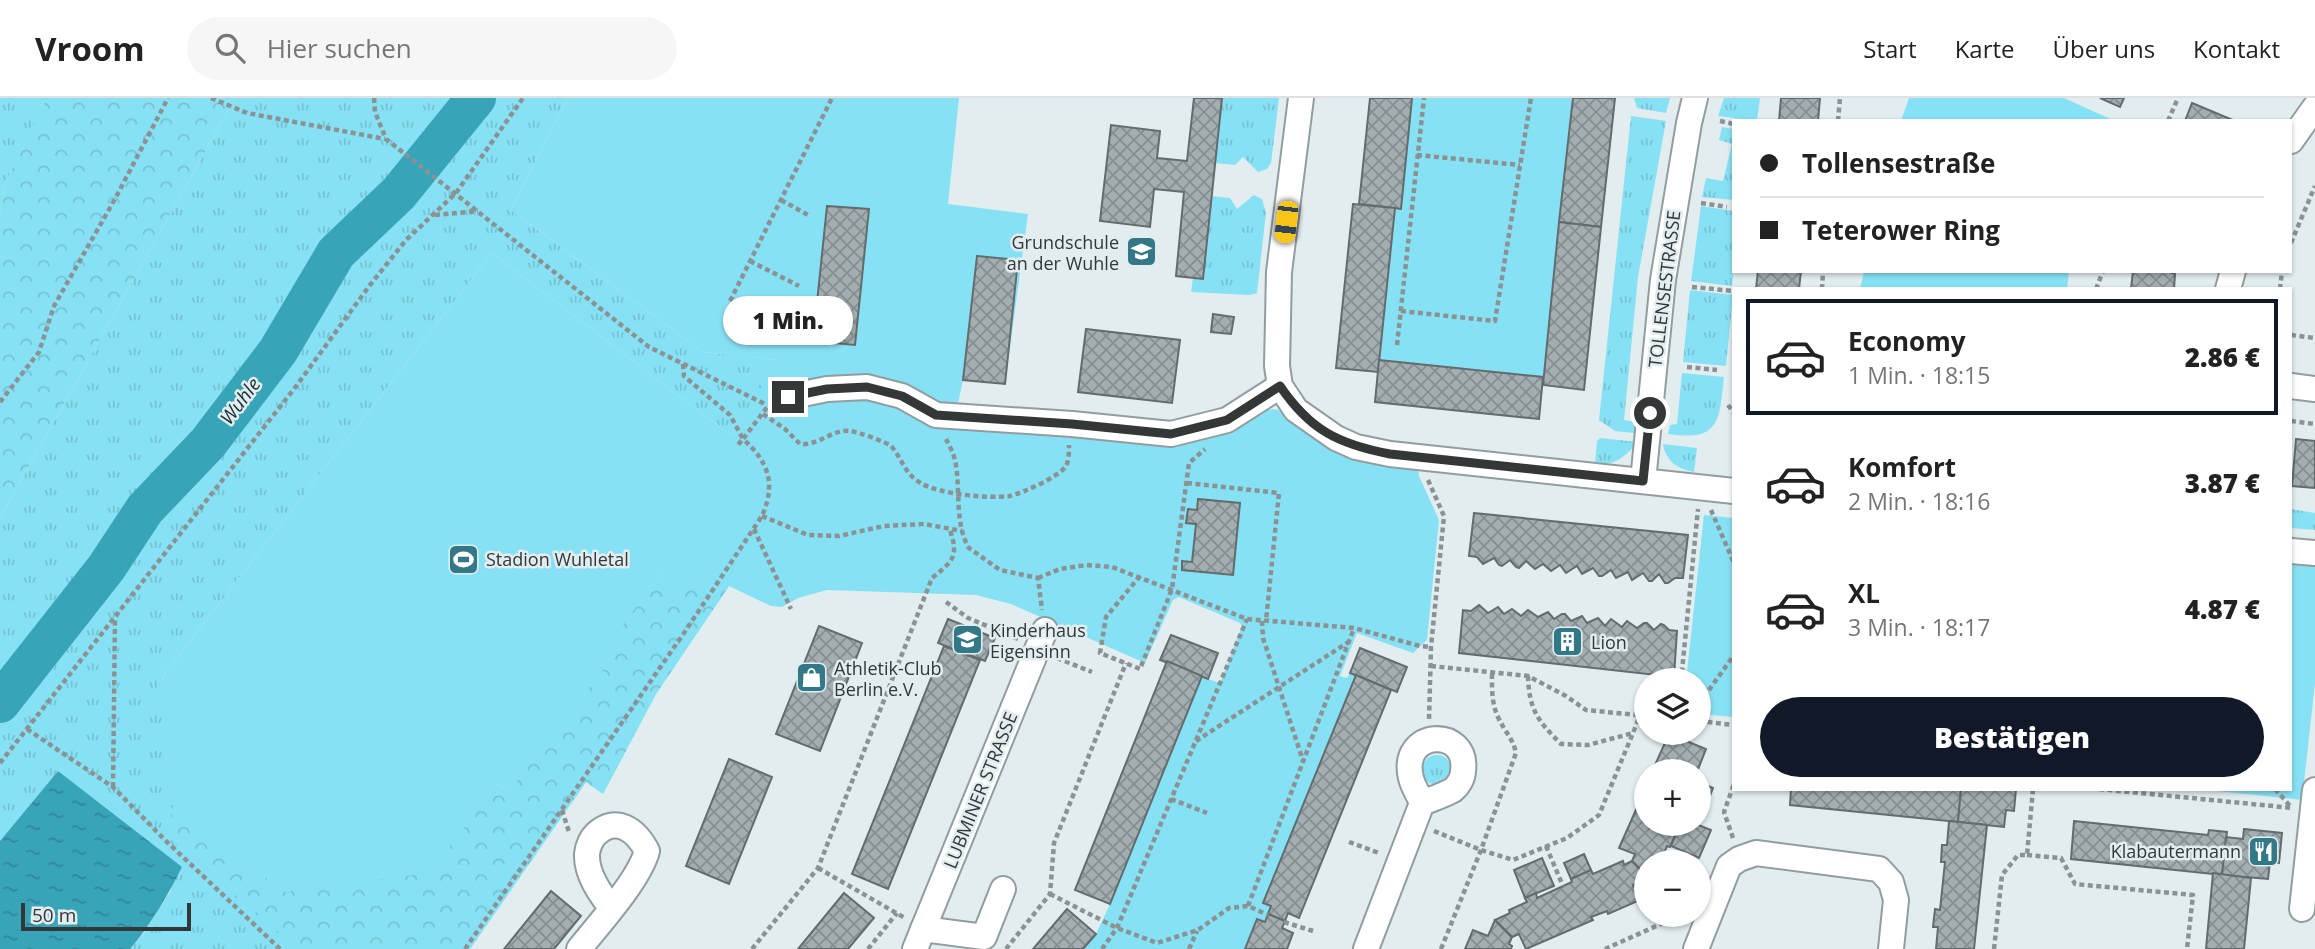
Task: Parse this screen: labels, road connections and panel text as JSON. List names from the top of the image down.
{
  "streets": {
    "street": ["TOLLENSESTRASSE", "LUBMINER STRASSE"]
  },
  "water": ["Wuhle"],
  "places": {
    "school or university": ["Grundschule an der Wuhle", "Kinderhaus Eigensinn"],
    "sports": ["Stadion Wuhletal"],
    "building": ["Lion"],
    "shop": ["Athletik-Club Berlin e.V."],
    "restaurant": ["Klabautermann"]
  },
  "scale_bar": "50 m",
  "page": {
    "header": "Vroom",
    "search": "Hier suchen",
    "nav": [
      "Start",
      "Karte",
      "Über uns",
      "Kontakt"
    ],
    "banner": ["Tollensestraße", "Teterower Ring"],
    "bubble": "1 Min.",
    "list": [
      {
        "name": "Economy",
        "note": "1 Min. · 18:15",
        "value": "2.86 €"
      },
      {
        "name": "Komfort",
        "note": "2 Min. · 18:16",
        "value": "3.87 €"
      },
      {
        "name": "XL",
        "note": "3 Min. · 18:17",
        "value": "4.87 €"
      }
    ],
    "map_buttons": ["+", "−"],
    "buttons": "Bestätigen",
    "scale": "50 m"
  }
}
